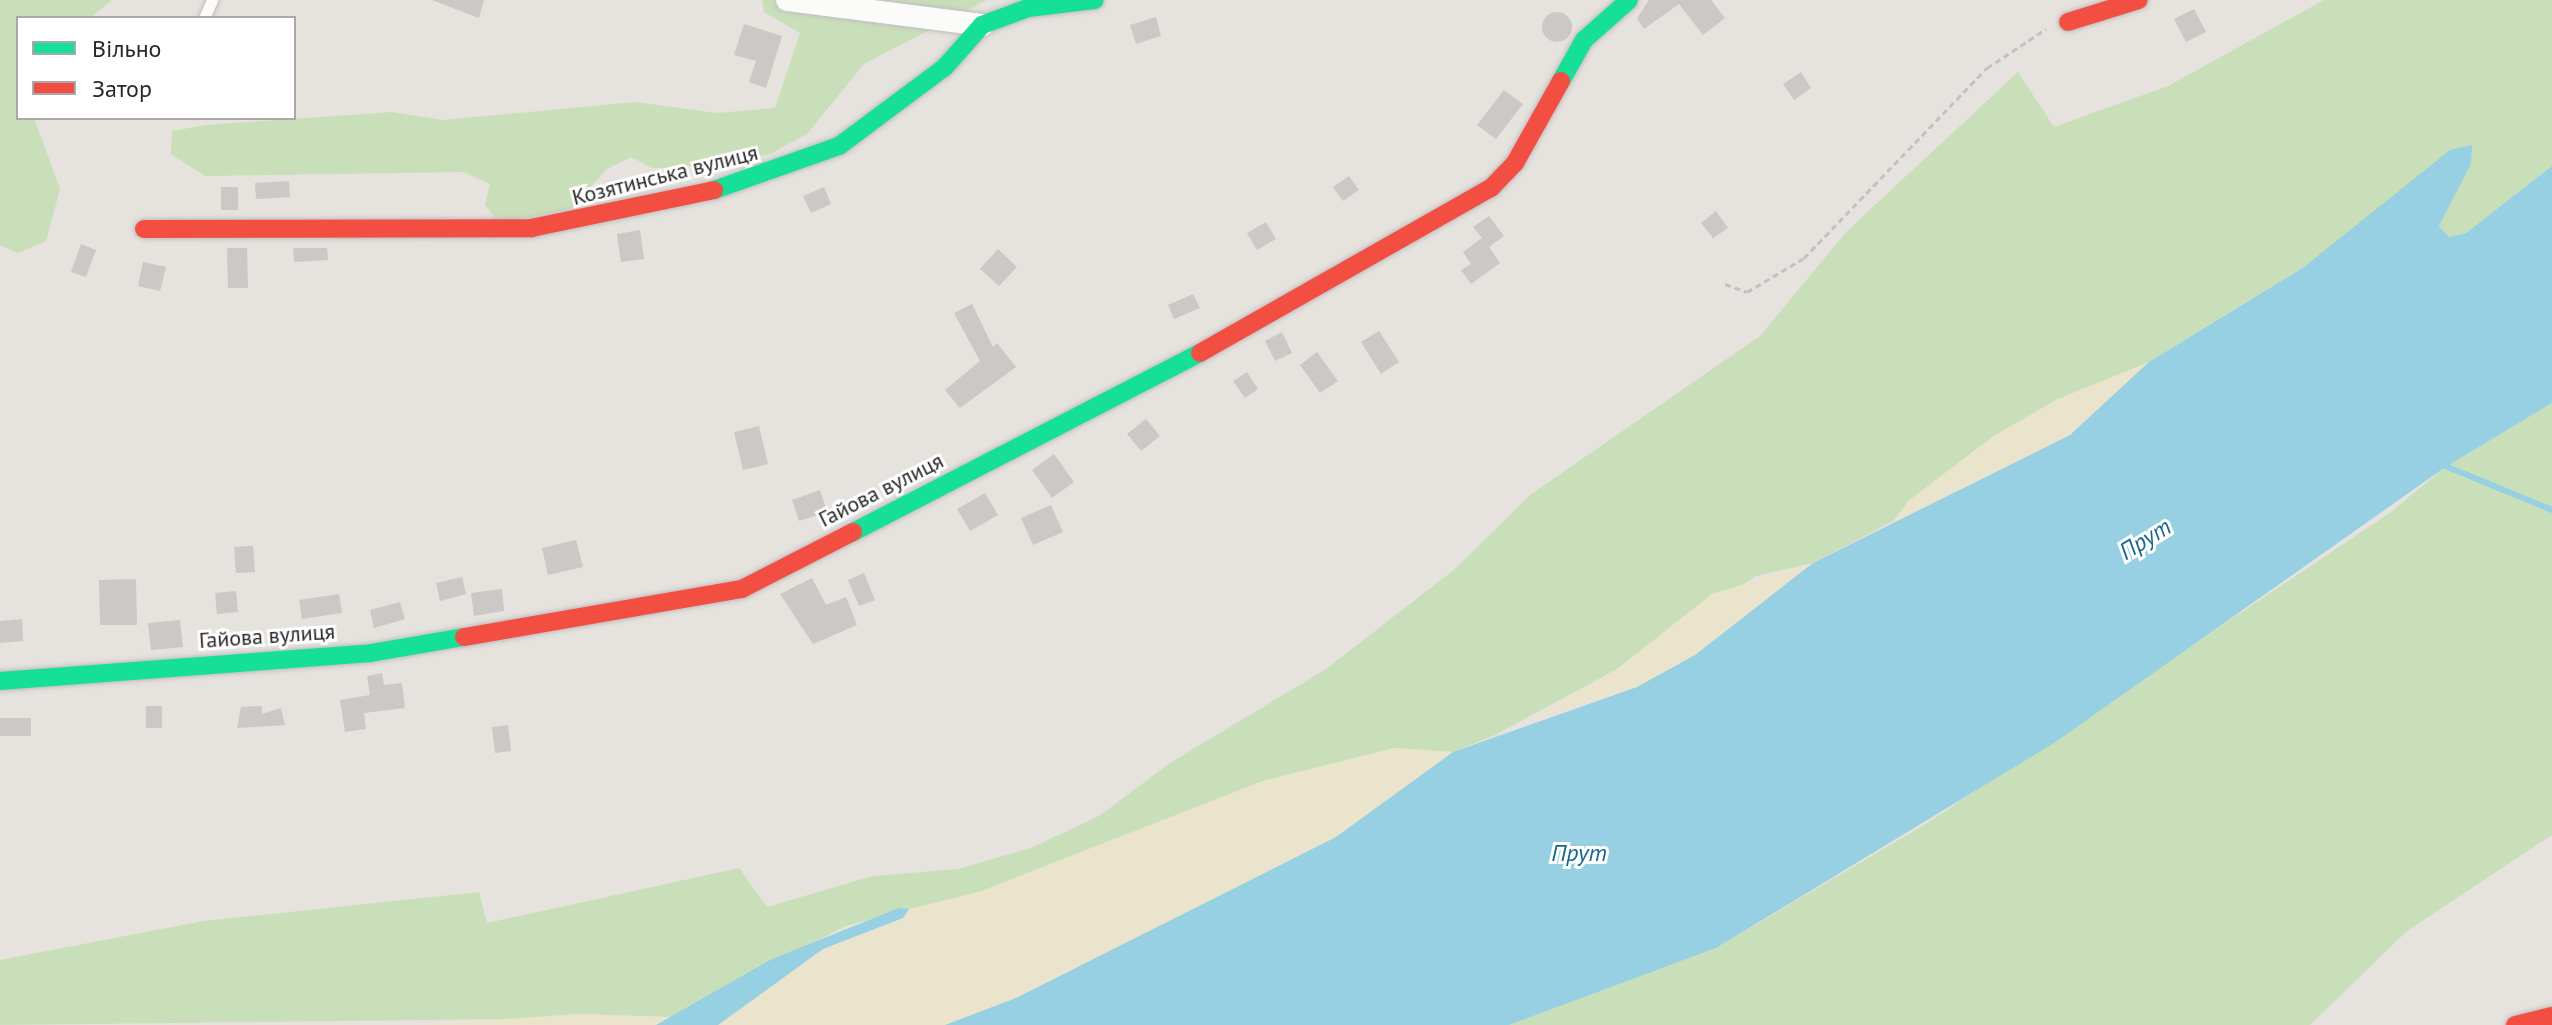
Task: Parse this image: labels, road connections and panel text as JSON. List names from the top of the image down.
{
  "streets": {
    "street": ["Козятинська вулиця", "Гайова вулиця"]
  },
  "water": ["Прут"],
  "legend": ["Вільно", "Затор"]
}
